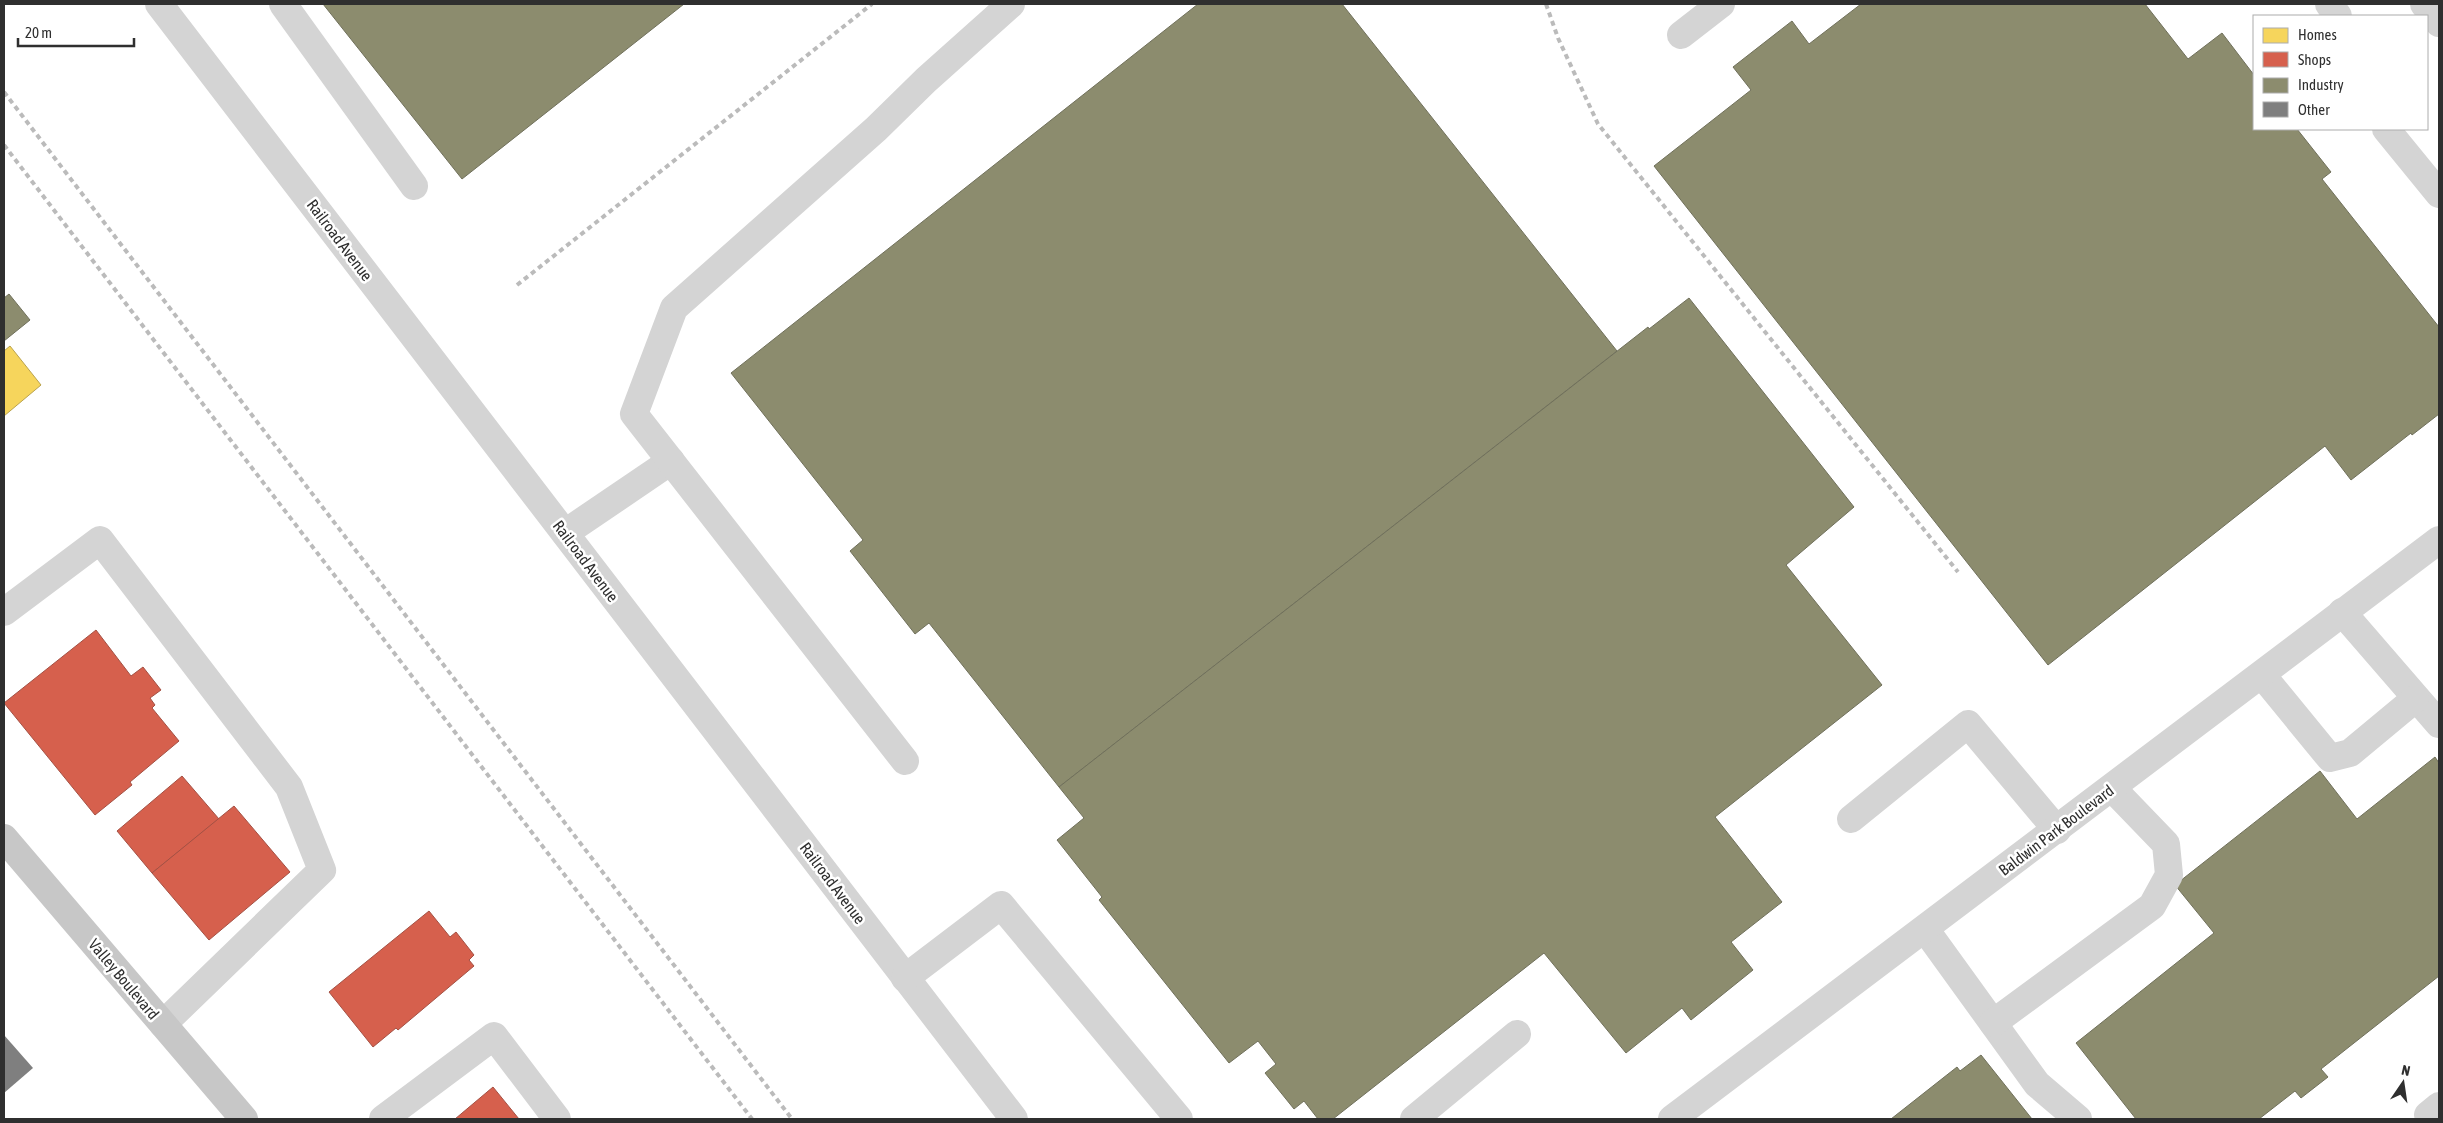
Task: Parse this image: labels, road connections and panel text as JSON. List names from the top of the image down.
{
  "streets": {
    "main road": ["Valley Boulevard"],
    "street": ["Railroad Avenue", "Baldwin Park Boulevard"]
  },
  "legend": [
    "Homes",
    "Shops",
    "Industry",
    "Other"
  ],
  "scale_bar": "20 m",
  "north": "top"
}
